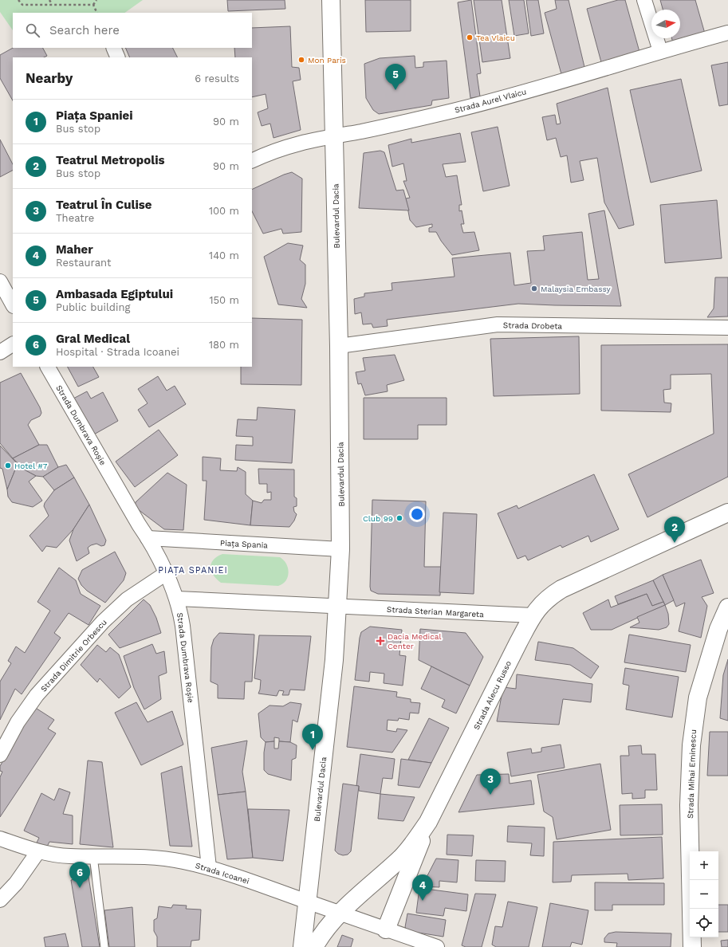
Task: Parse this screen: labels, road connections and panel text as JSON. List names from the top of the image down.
{
  "streets": {
    "main road": ["Bulevardul Dacia", "Strada Alecu Russo", "Strada Mihai Eminescu"],
    "street": [
      "Strada Aurel Vlaicu",
      "Strada Drobeta",
      "Strada Dumbrava Roșie",
      "Piața Spania",
      "Strada Sterian Margareta",
      "Strada Dimitrie Orbescu",
      "Strada Icoanei"
    ]
  },
  "crossings": [
    ["Strada Aurel Vlaicu", "Bulevardul Dacia"],
    ["Bulevardul Dacia", "Strada Drobeta"],
    ["Bulevardul Dacia", "Piața Spania"],
    ["Bulevardul Dacia", "Strada Sterian Margareta"],
    ["Bulevardul Dacia", "Strada Icoanei"],
    ["Strada Dumbrava Roșie", "Piața Spania"],
    ["Strada Dumbrava Roșie", "Strada Dimitrie Orbescu"],
    ["Strada Dumbrava Roșie", "Strada Icoanei"],
    ["Strada Sterian Margareta", "Strada Alecu Russo"],
    ["Strada Alecu Russo", "Strada Icoanei"]
  ],
  "districts": ["PIAȚA SPANIEI"],
  "places": {
    "other": [
      "Tea Vlaicu",
      "Mon Paris",
      "Malaysia Embassy",
      "Hotel #7",
      "Club 99"
    ],
    "health": ["Dacia Medical Center"]
  },
  "north": "right",
  "page": {
    "search": "Search here",
    "heading": ["Nearby", "6 results"],
    "pins": [
      "5",
      "2",
      "1",
      "3",
      "6",
      "4"
    ],
    "list": [
      {
        "mark": "1",
        "name": "Piața Spaniei",
        "note": "Bus stop",
        "value": "90 m"
      },
      {
        "mark": "2",
        "name": "Teatrul Metropolis",
        "note": "Bus stop",
        "value": "90 m"
      },
      {
        "mark": "3",
        "name": "Teatrul În Culise",
        "note": "Theatre",
        "value": "100 m"
      },
      {
        "mark": "4",
        "name": "Maher",
        "note": "Restaurant",
        "value": "140 m"
      },
      {
        "mark": "5",
        "name": "Ambasada Egiptului",
        "note": "Public building",
        "value": "150 m"
      },
      {
        "mark": "6",
        "name": "Gral Medical",
        "note": "Hospital · Strada Icoanei",
        "value": "180 m"
      }
    ],
    "map_buttons": ["+", "−"]
  }
}
